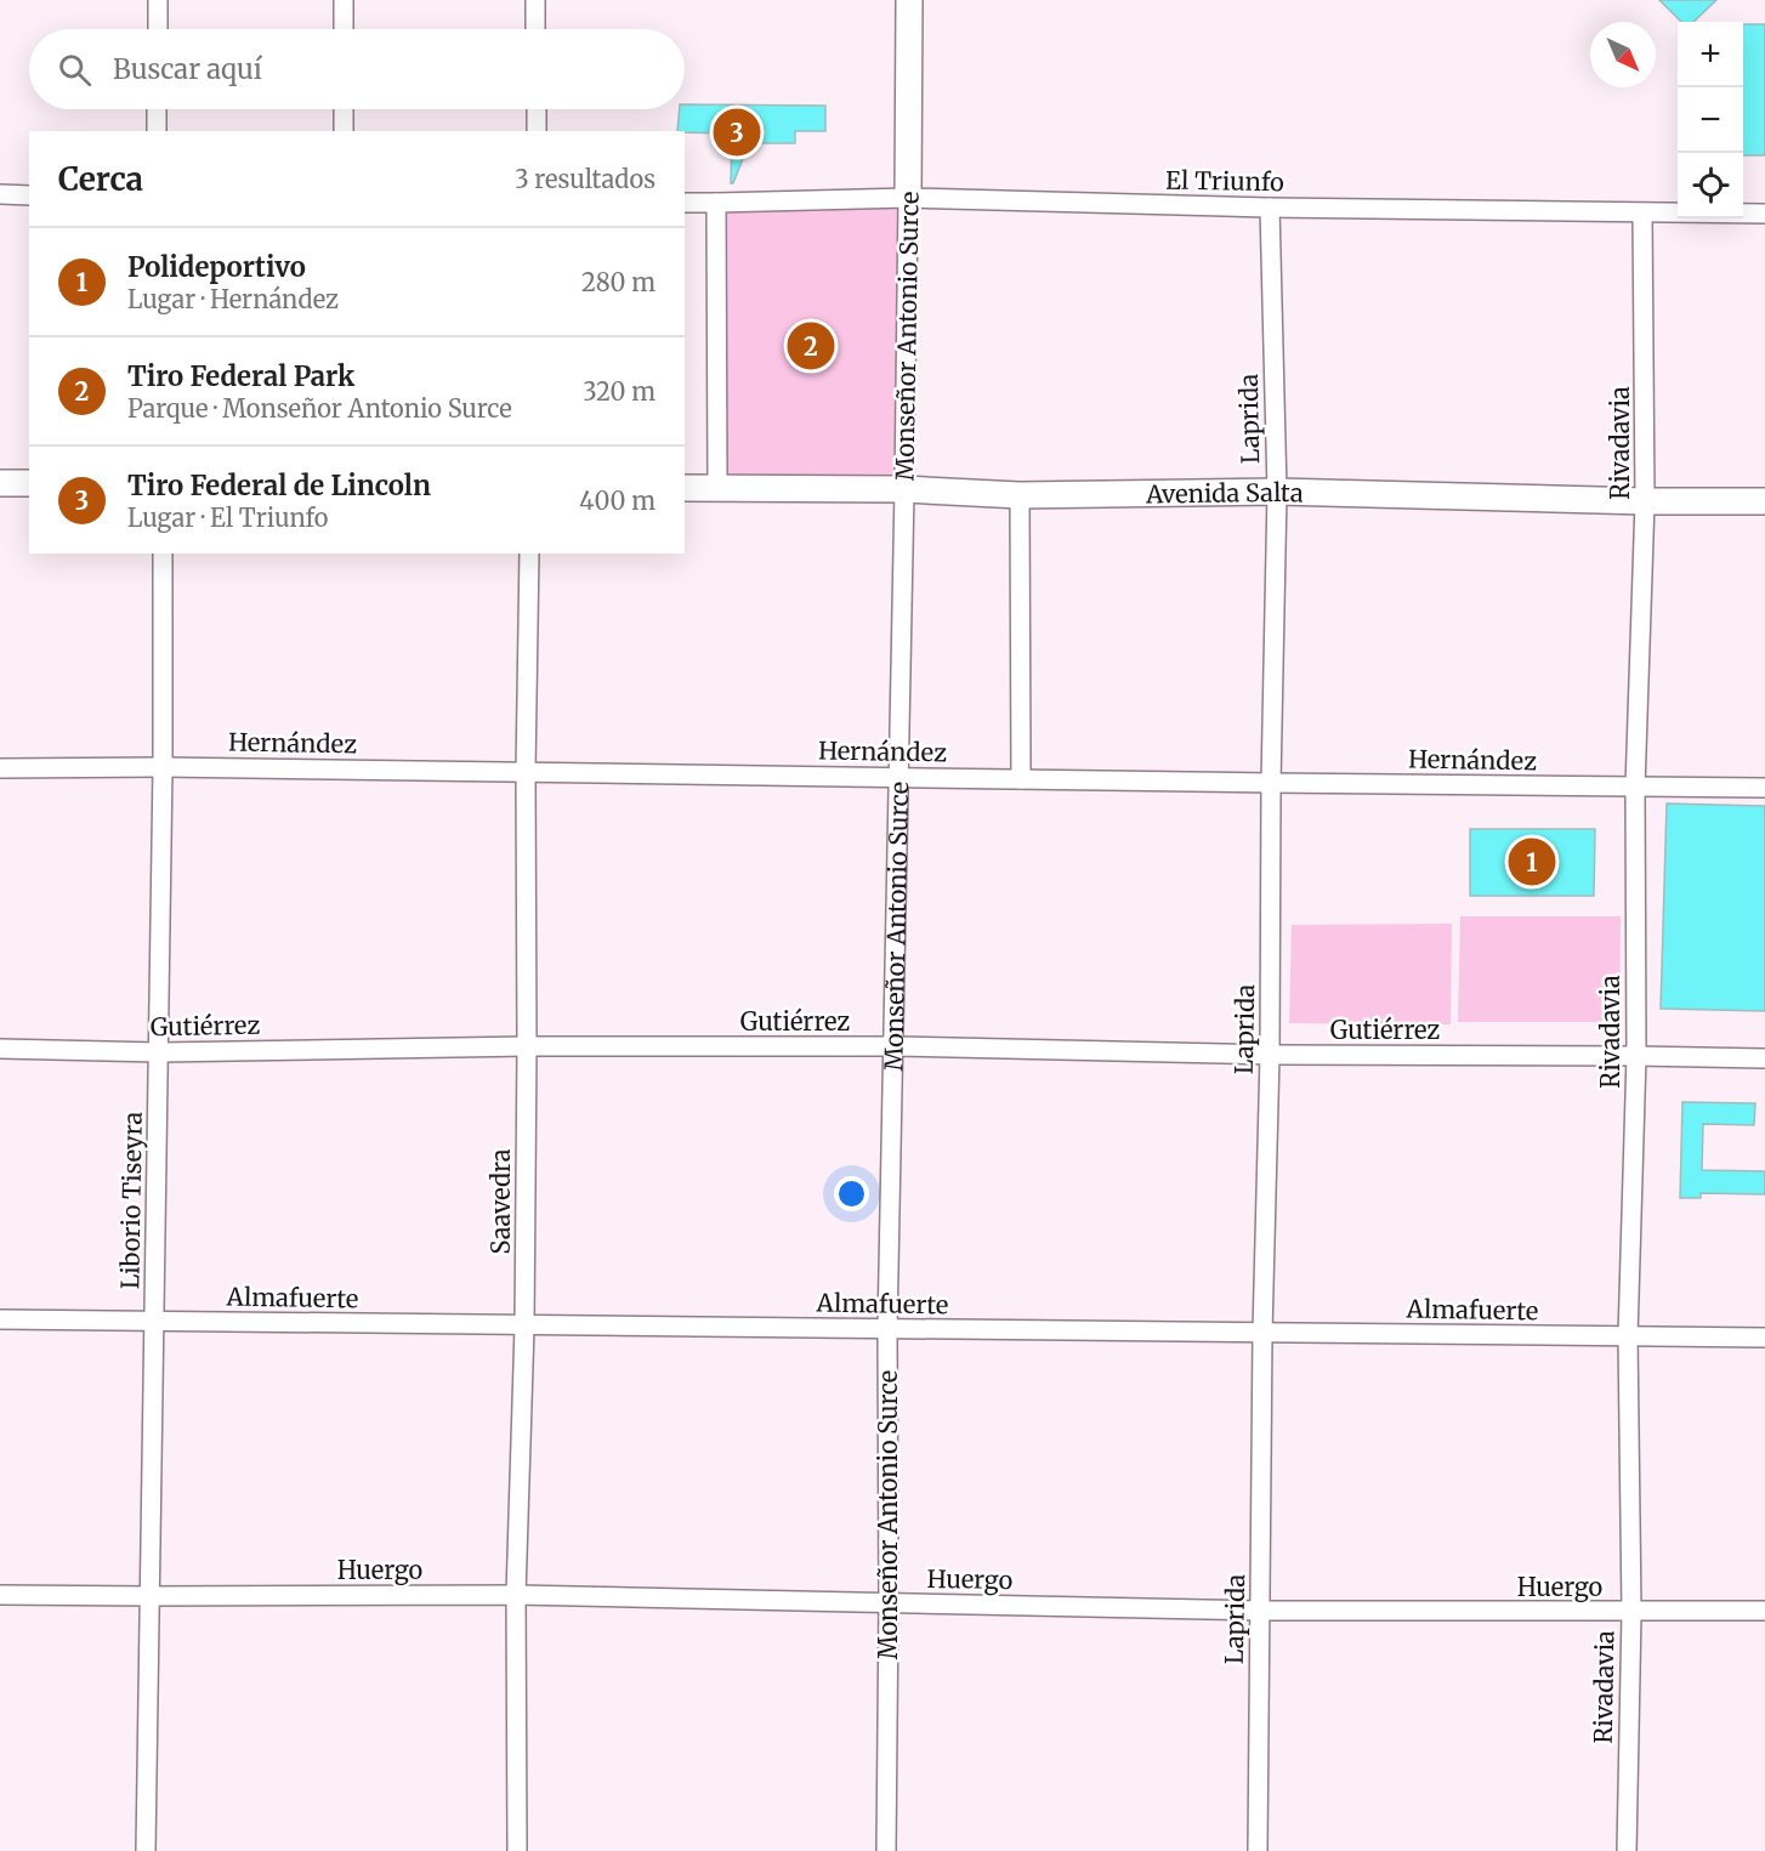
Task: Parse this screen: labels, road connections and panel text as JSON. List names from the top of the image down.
{
  "streets": {
    "main road": ["Monseñor Antonio Surce", "Avenida Salta"],
    "street": [
      "El Triunfo",
      "Laprida",
      "Rivadavia",
      "Hernández",
      "Gutiérrez",
      "Liborio Tiseyra",
      "Saavedra",
      "Almafuerte",
      "Huergo"
    ]
  },
  "crossings": [
    ["El Triunfo", "Monseñor Antonio Surce"],
    ["El Triunfo", "Laprida"],
    ["El Triunfo", "Rivadavia"],
    ["Monseñor Antonio Surce", "Avenida Salta"],
    ["Monseñor Antonio Surce", "Hernández"],
    ["Monseñor Antonio Surce", "Gutiérrez"],
    ["Monseñor Antonio Surce", "Almafuerte"],
    ["Monseñor Antonio Surce", "Huergo"],
    ["Laprida", "Avenida Salta"],
    ["Laprida", "Hernández"],
    ["Laprida", "Gutiérrez"],
    ["Laprida", "Almafuerte"],
    ["Laprida", "Huergo"],
    ["Rivadavia", "Avenida Salta"],
    ["Rivadavia", "Hernández"],
    ["Rivadavia", "Gutiérrez"],
    ["Rivadavia", "Almafuerte"],
    ["Rivadavia", "Huergo"],
    ["Hernández", "Liborio Tiseyra"],
    ["Hernández", "Saavedra"],
    ["Gutiérrez", "Liborio Tiseyra"],
    ["Gutiérrez", "Saavedra"],
    ["Liborio Tiseyra", "Almafuerte"],
    ["Liborio Tiseyra", "Huergo"],
    ["Saavedra", "Almafuerte"],
    ["Saavedra", "Huergo"]
  ],
  "north": "bottom right",
  "page": {
    "map_buttons": ["+", "−"],
    "search": "Buscar aquí",
    "pins": ["3", "2", "1"],
    "heading": ["Cerca", "3 resultados"],
    "list": [
      {
        "mark": "1",
        "name": "Polideportivo",
        "note": "Lugar · Hernández",
        "value": "280 m"
      },
      {
        "mark": "2",
        "name": "Tiro Federal Park",
        "note": "Parque · Monseñor Antonio Surce",
        "value": "320 m"
      },
      {
        "mark": "3",
        "name": "Tiro Federal de Lincoln",
        "note": "Lugar · El Triunfo",
        "value": "400 m"
      }
    ]
  }
}
